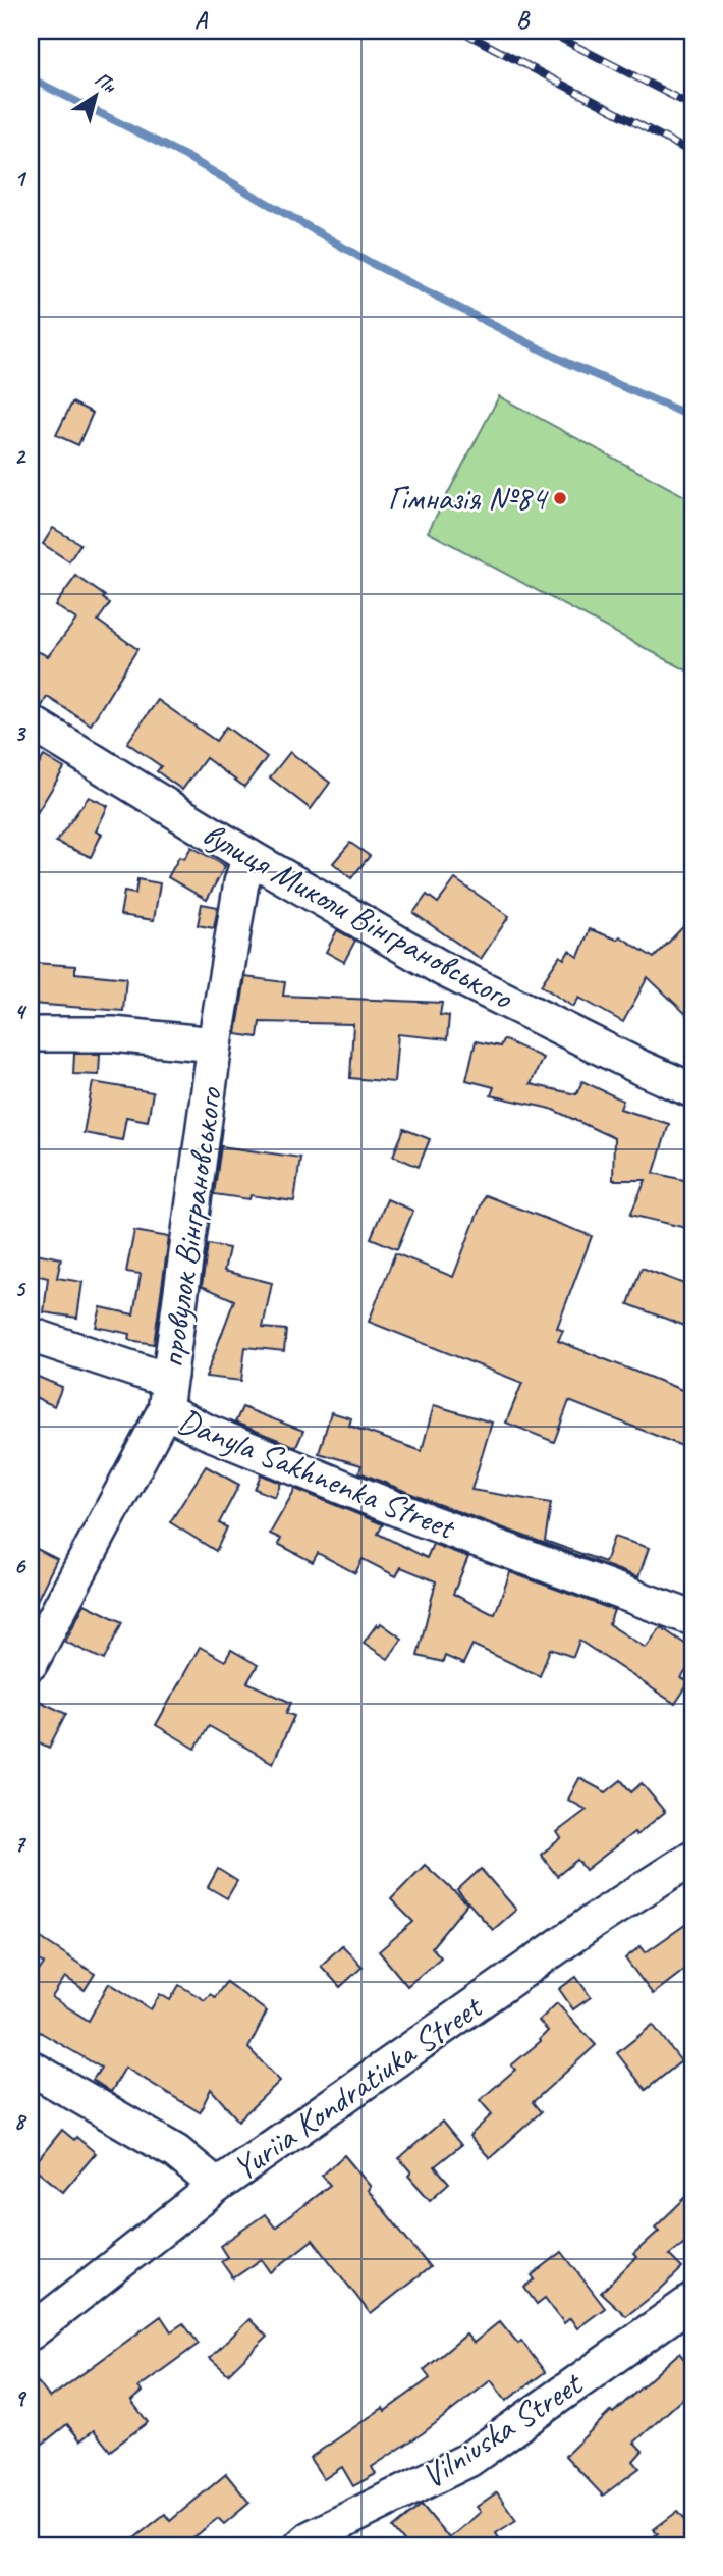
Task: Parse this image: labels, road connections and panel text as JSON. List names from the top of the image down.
{
  "streets": {
    "street": [
      "вулиця Миколи Вінграновського",
      "провулок Вінграновського",
      "Danyla Sakhnenka Street",
      "Yuriia Kondratiuka Street",
      "Vilniuska Street"
    ]
  },
  "crossings": [
    ["вулиця Миколи Вінграновського", "провулок Вінграновського"],
    ["провулок Вінграновського", "Danyla Sakhnenka Street"]
  ],
  "places": ["Гімназія №84"],
  "north": "top right",
  "grid": {
    "columns": ["A", "B"],
    "rows": [
      "1",
      "2",
      "3",
      "4",
      "5",
      "6",
      "7",
      "8",
      "9"
    ]
  }
}
